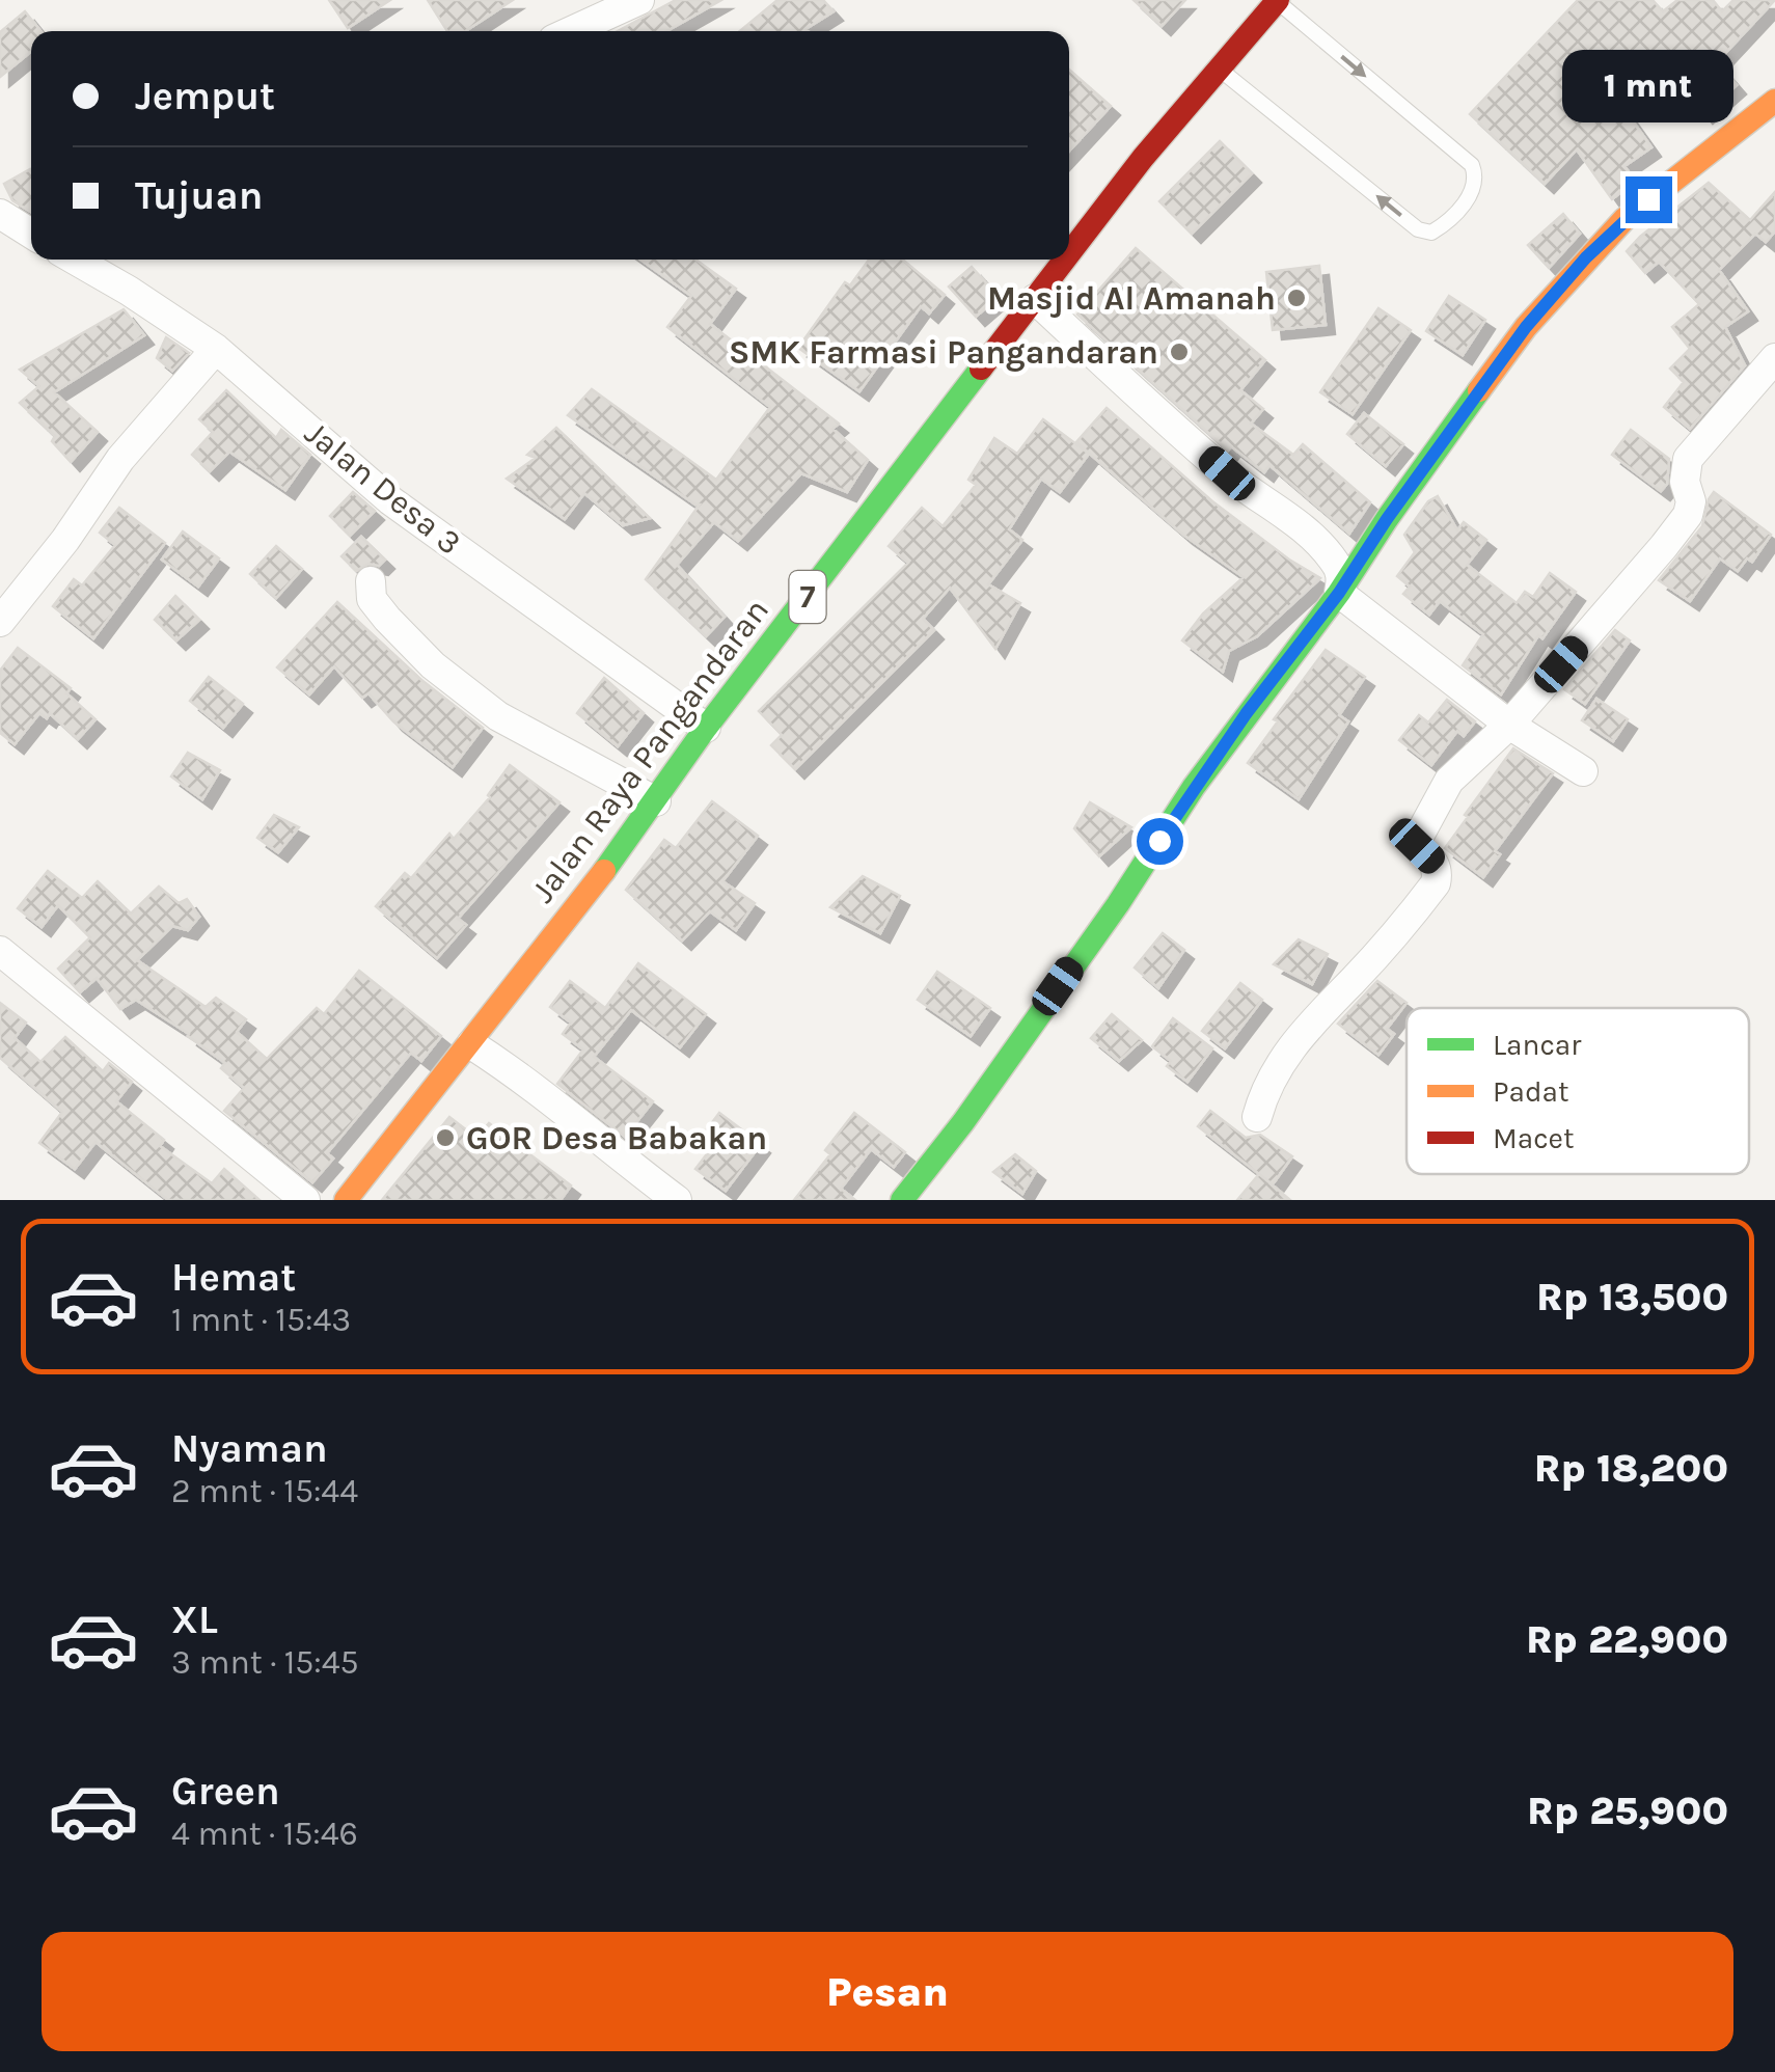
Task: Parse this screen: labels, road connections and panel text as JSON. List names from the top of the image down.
{
  "streets": {
    "main road": ["7", "Jalan Raya Pangandaran"],
    "street": ["Jalan Desa 3"]
  },
  "crossings": [
    ["Jalan Desa 3", "Jalan Raya Pangandaran"]
  ],
  "places": ["Masjid Al Amanah", "SMK Farmasi Pangandaran", "GOR Desa Babakan"],
  "legend": ["Lancar", "Padat", "Macet"],
  "page": {
    "banner": ["Jemput", "Tujuan"],
    "bubble": "1 mnt",
    "list": [
      {
        "name": "Hemat",
        "note": "1 mnt · 15:43",
        "value": "Rp 13,500"
      },
      {
        "name": "Nyaman",
        "note": "2 mnt · 15:44",
        "value": "Rp 18,200"
      },
      {
        "name": "XL",
        "note": "3 mnt · 15:45",
        "value": "Rp 22,900"
      },
      {
        "name": "Green",
        "note": "4 mnt · 15:46",
        "value": "Rp 25,900"
      }
    ],
    "buttons": "Pesan"
  }
}
